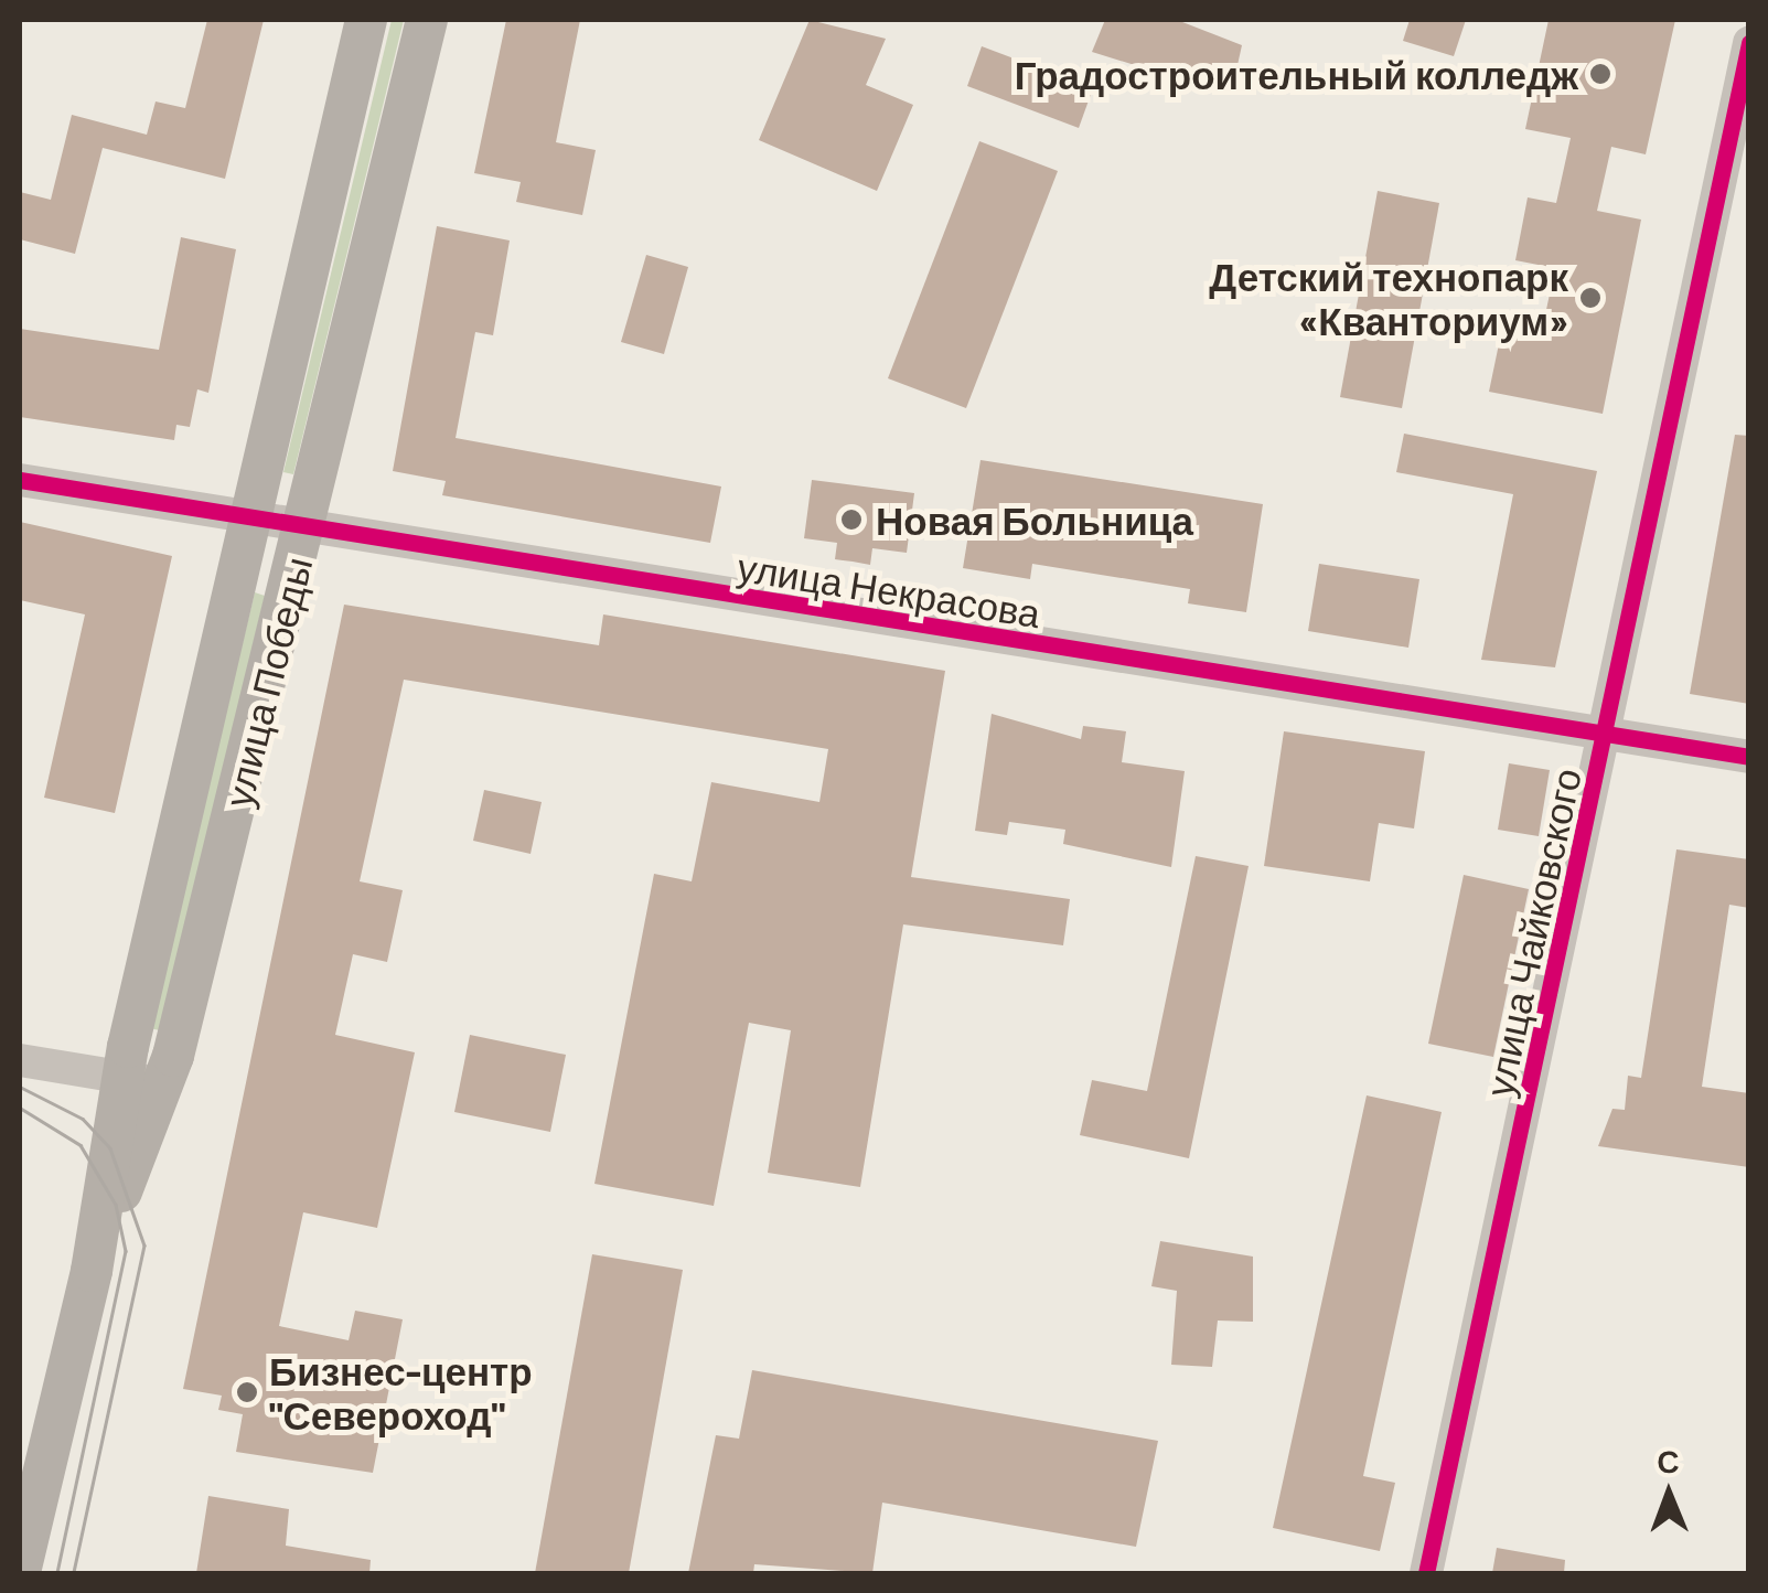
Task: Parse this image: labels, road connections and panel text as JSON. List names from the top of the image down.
{
  "streets": {
    "main road": ["улица Победы"],
    "street": ["улица Некрасова", "улица Чайковского"]
  },
  "crossings": [
    ["улица Некрасова", "улица Победы"],
    ["улица Некрасова", "улица Чайковского"]
  ],
  "places": [
    "Градостроительный колледж",
    "Детский технопарк «Кванториум»",
    "Новая Больница",
    "Бизнес-центр \"Североход\""
  ],
  "north": "top"
}
